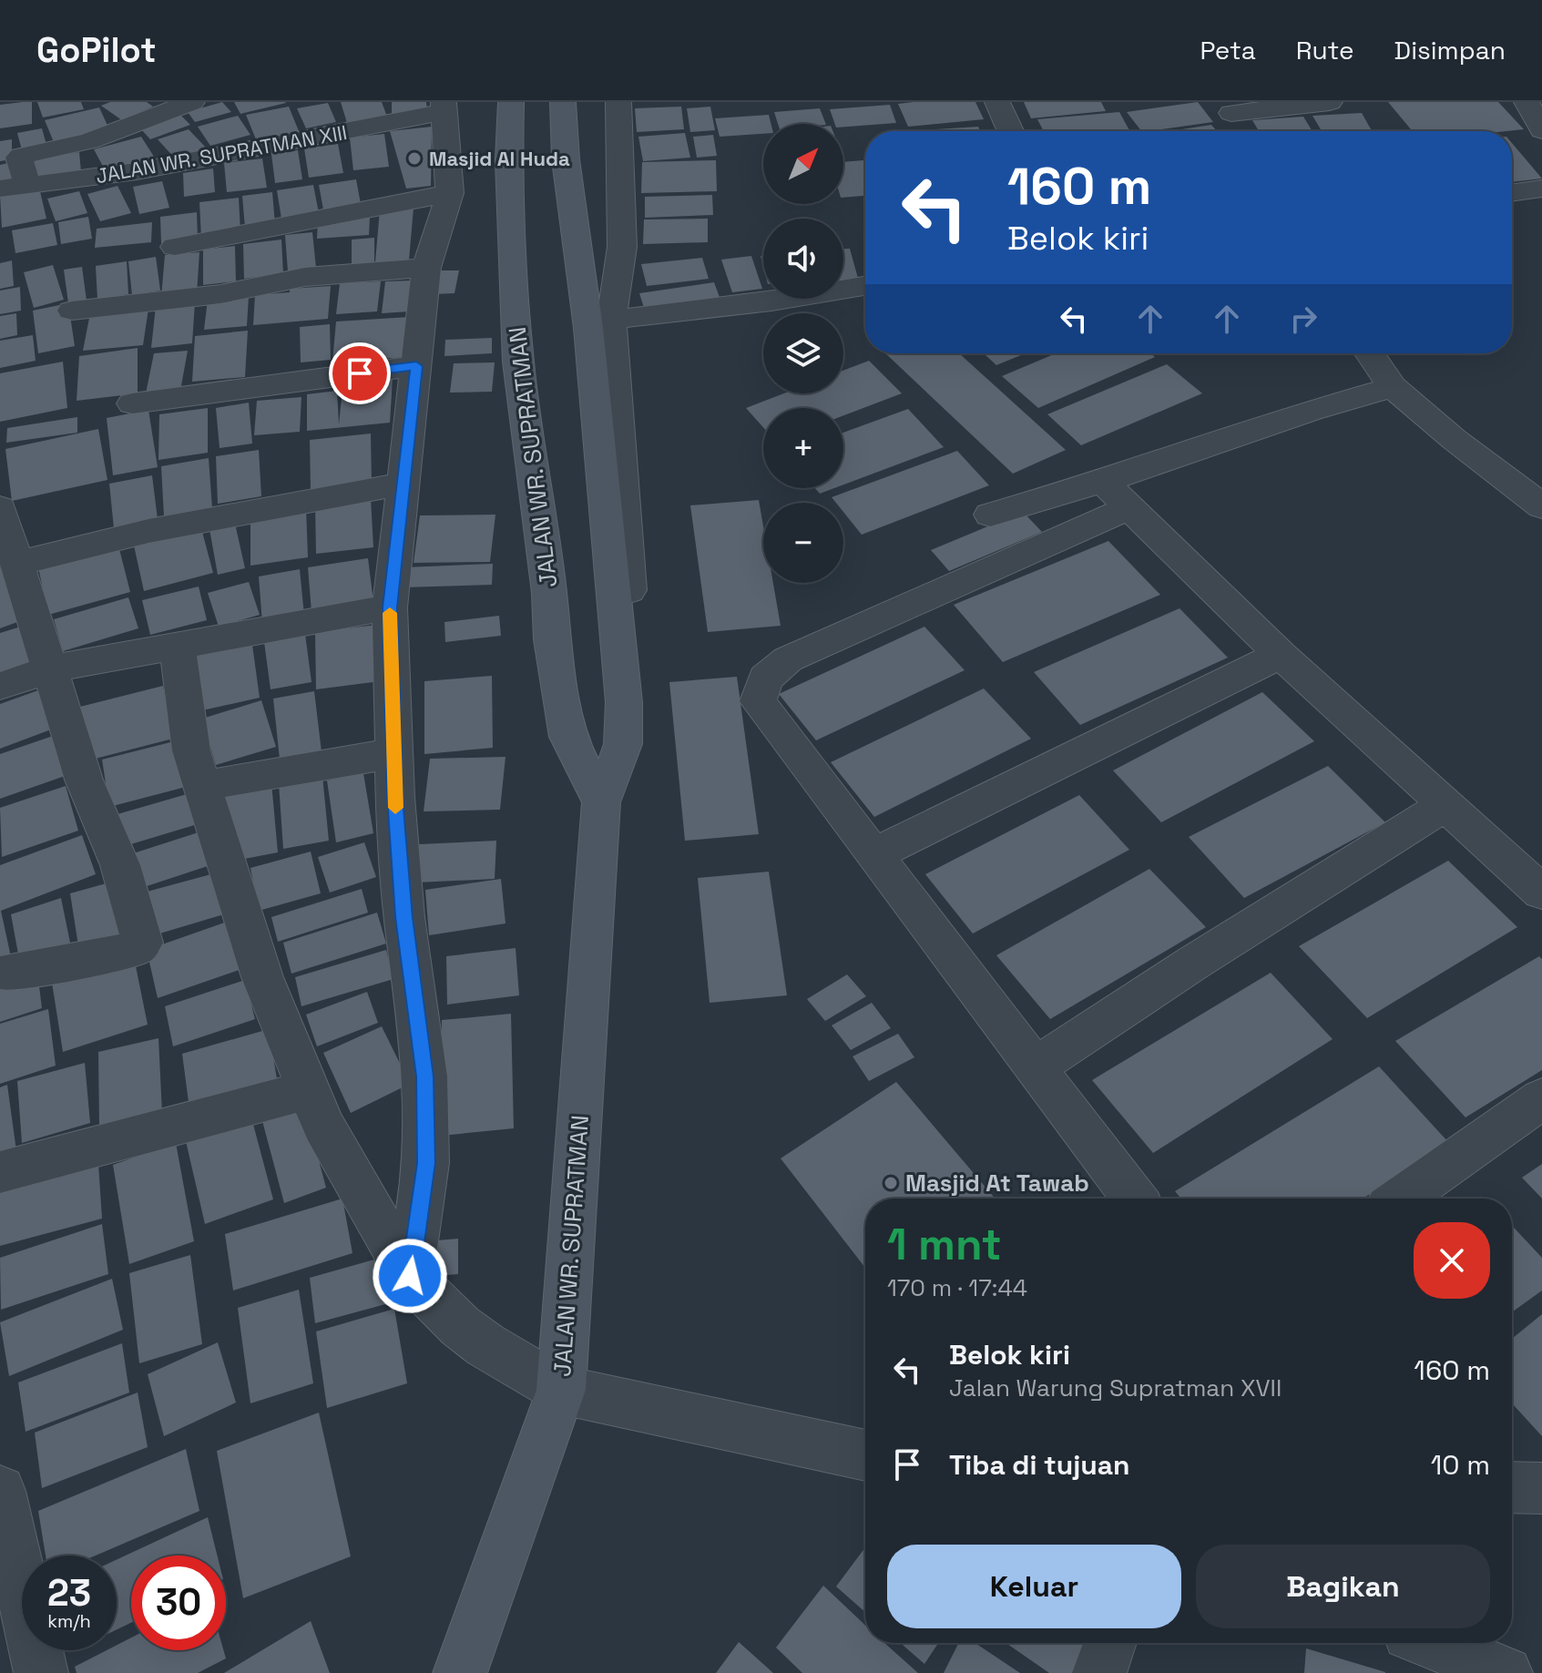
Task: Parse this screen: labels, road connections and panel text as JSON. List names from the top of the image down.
{
  "streets": {
    "main road": ["JALAN WR. SUPRATMAN"],
    "street": ["JALAN WR. SUPRATMAN XIII"]
  },
  "places": ["Masjid Al Huda", "Masjid At Tawab"],
  "north": "top right",
  "page": {
    "header": "GoPilot",
    "nav": ["Peta", "Rute", "Disimpan"],
    "map_buttons": ["+", "−"],
    "turn": ["160 m", "Belok kiri"],
    "heading": ["1 mnt", "170 m · 17:44"],
    "list": [
      {
        "name": "Belok kiri",
        "note": "Jalan Warung Supratman XVII",
        "value": "160 m"
      },
      {
        "name": "Tiba di tujuan",
        "value": "10 m"
      }
    ],
    "buttons": ["Keluar", "Bagikan"],
    "speed": "23 km/h",
    "limit": "30"
  }
}
